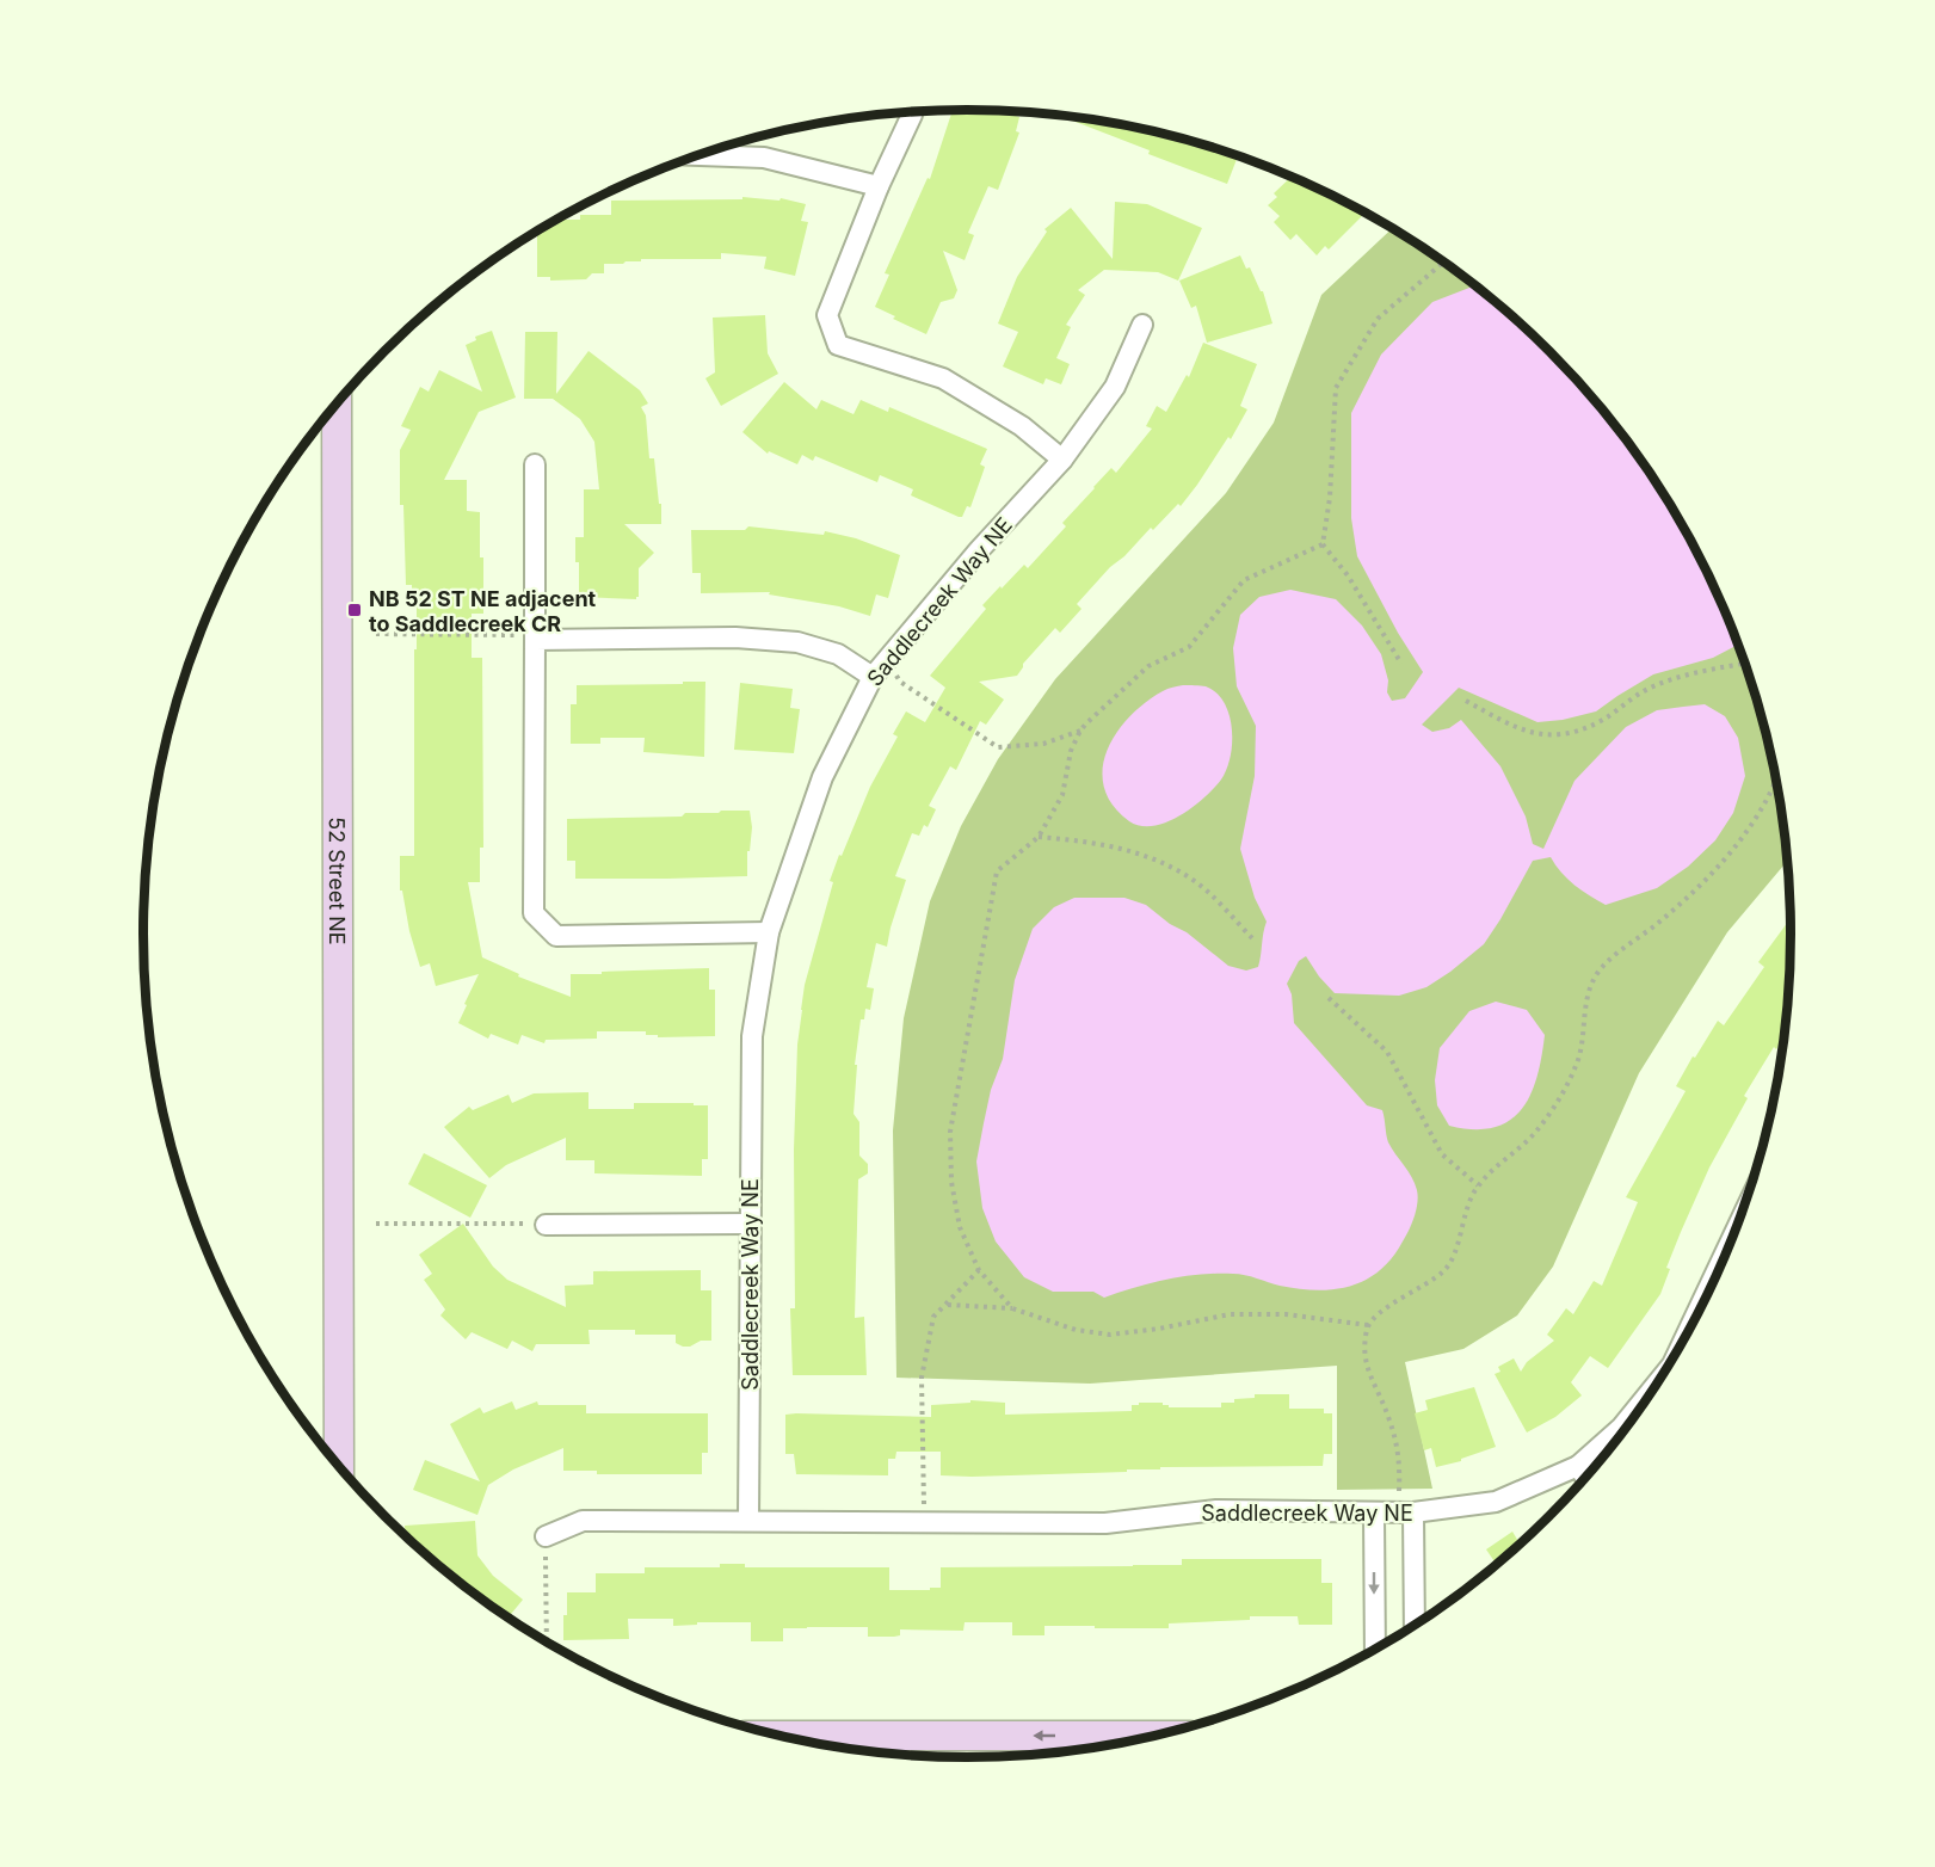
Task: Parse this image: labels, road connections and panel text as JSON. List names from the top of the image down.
{
  "streets": {
    "street": ["Saddlecreek Way NE", "52 Street NE"]
  },
  "places": {
    "transit": ["NB 52 ST NE adjacent to Saddlecreek CR"]
  }
}
